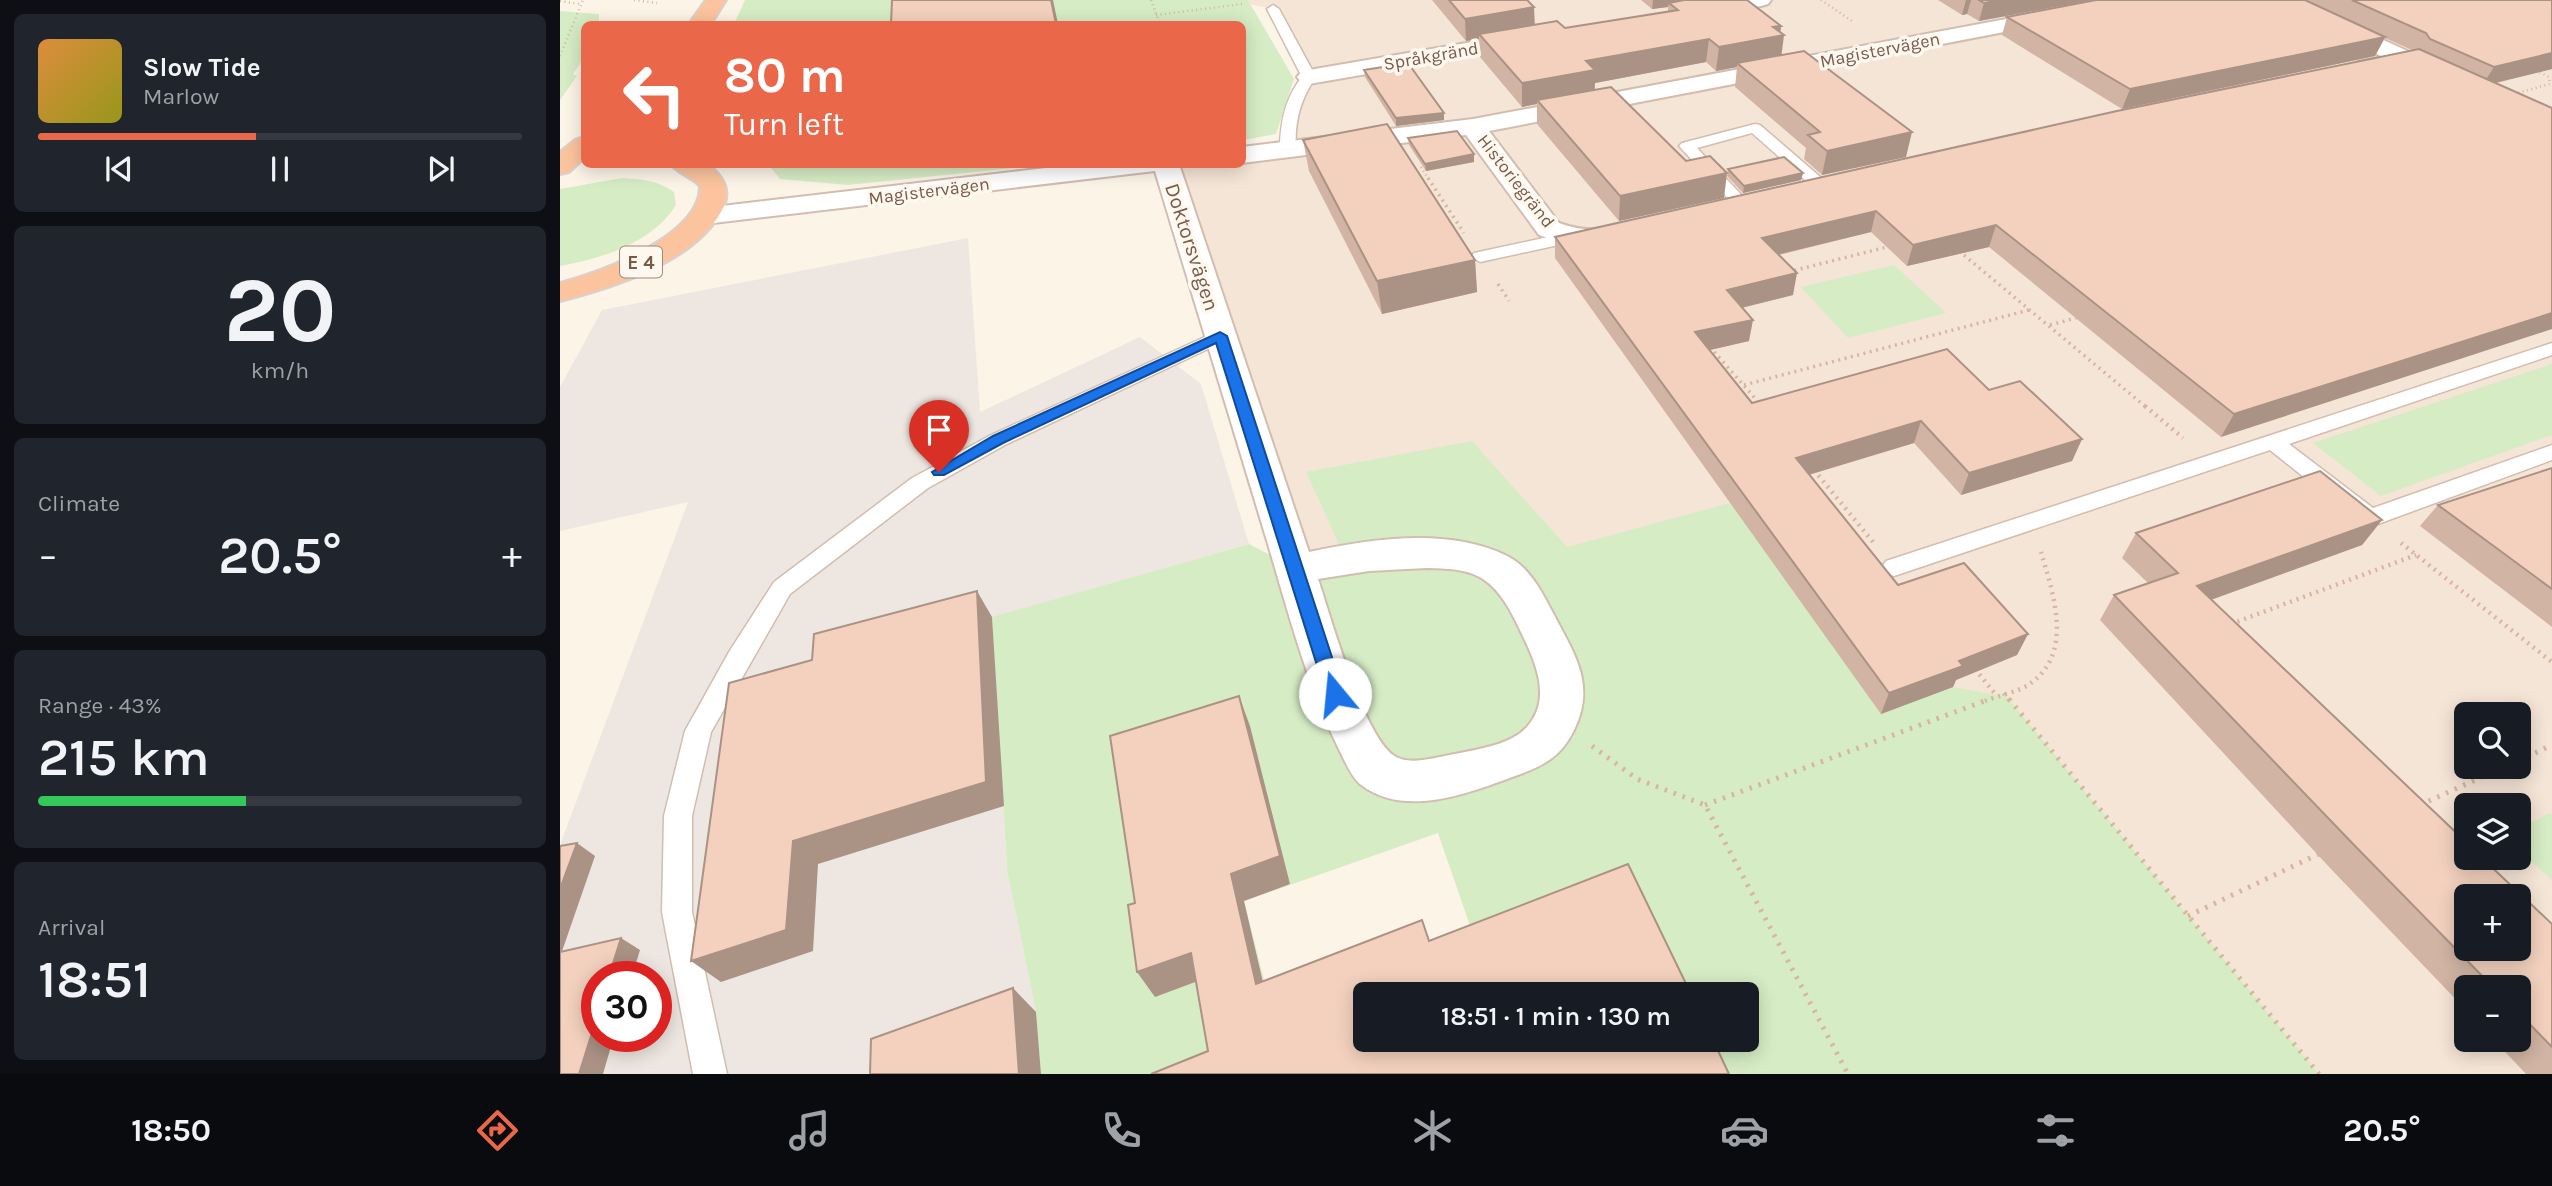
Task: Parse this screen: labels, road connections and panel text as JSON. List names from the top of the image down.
{
  "streets": {
    "highway": ["E 4"],
    "street": [
      "Magistervägen",
      "Språkgränd",
      "Historiegränd",
      "Doktorsvägen"
    ]
  },
  "crossings": [
    ["Magistervägen", "Historiegränd"],
    ["Magistervägen", "E 4"]
  ],
  "page": {
    "turn": ["80 m", "Turn left"],
    "song": ["Slow Tide", "Marlow"],
    "tile": [
      ["20", "km/h"],
      "Climate",
      ["Range · 43%", "215 km"],
      ["Arrival", "18:51"]
    ],
    "heat": ["−", "20.5°", "+"],
    "map_buttons": ["+", "−"],
    "limit": "30",
    "trip": "18:51 · 1 min · 130 m",
    "tabs": ["18:50", "20.5°"]
  }
}
